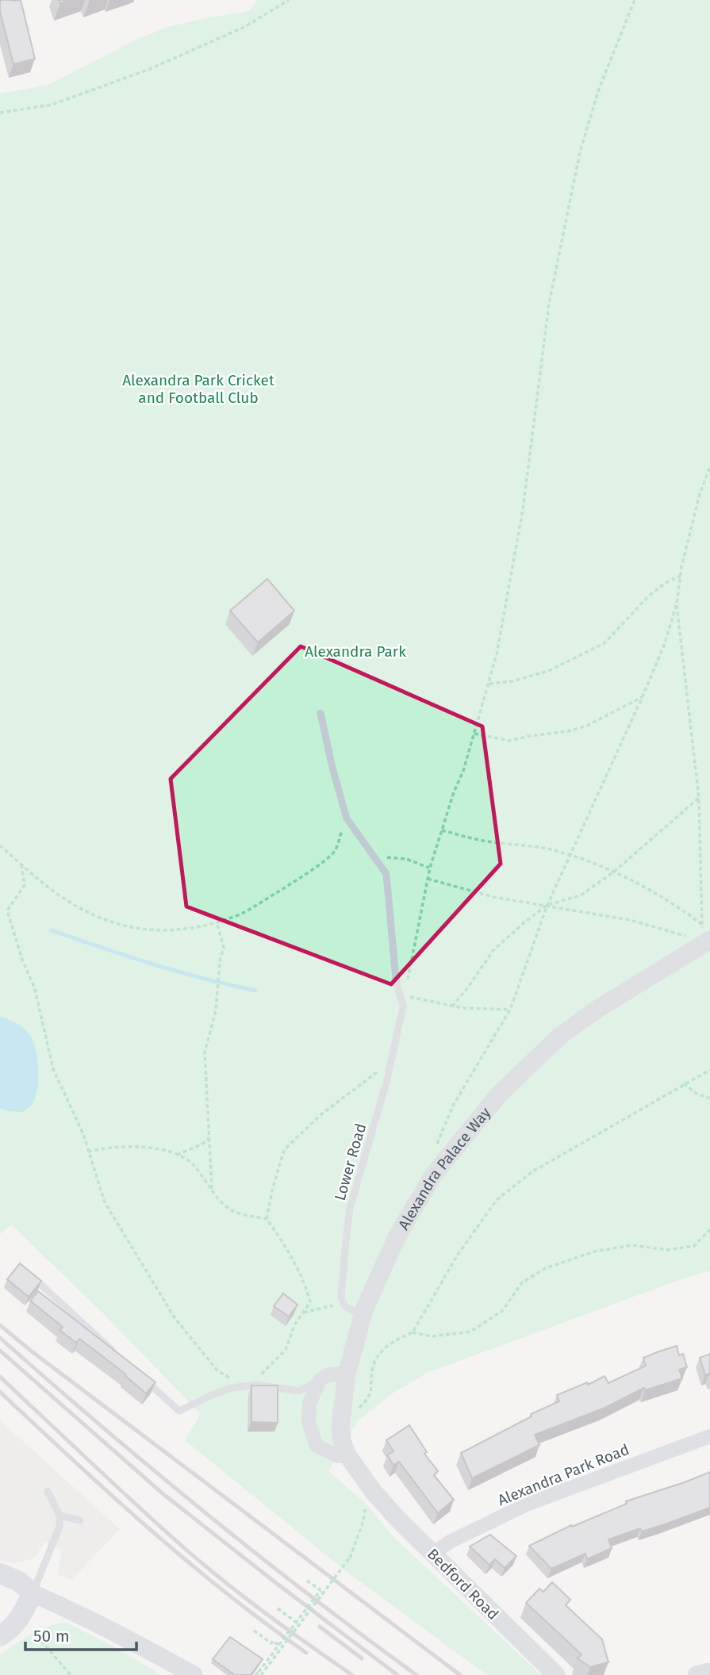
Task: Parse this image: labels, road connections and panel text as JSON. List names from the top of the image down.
{
  "streets": {
    "street": ["Alexandra Palace Way", "Alexandra Park Road", "Bedford Road"],
    "lane": ["Lower Road"]
  },
  "crossings": [
    ["Lower Road", "Alexandra Palace Way"],
    ["Alexandra Palace Way", "Bedford Road"],
    ["Alexandra Park Road", "Bedford Road"]
  ],
  "parks": ["Alexandra Park Cricket and Football Club", "Alexandra Park"],
  "scale_bar": "50 m"
}
